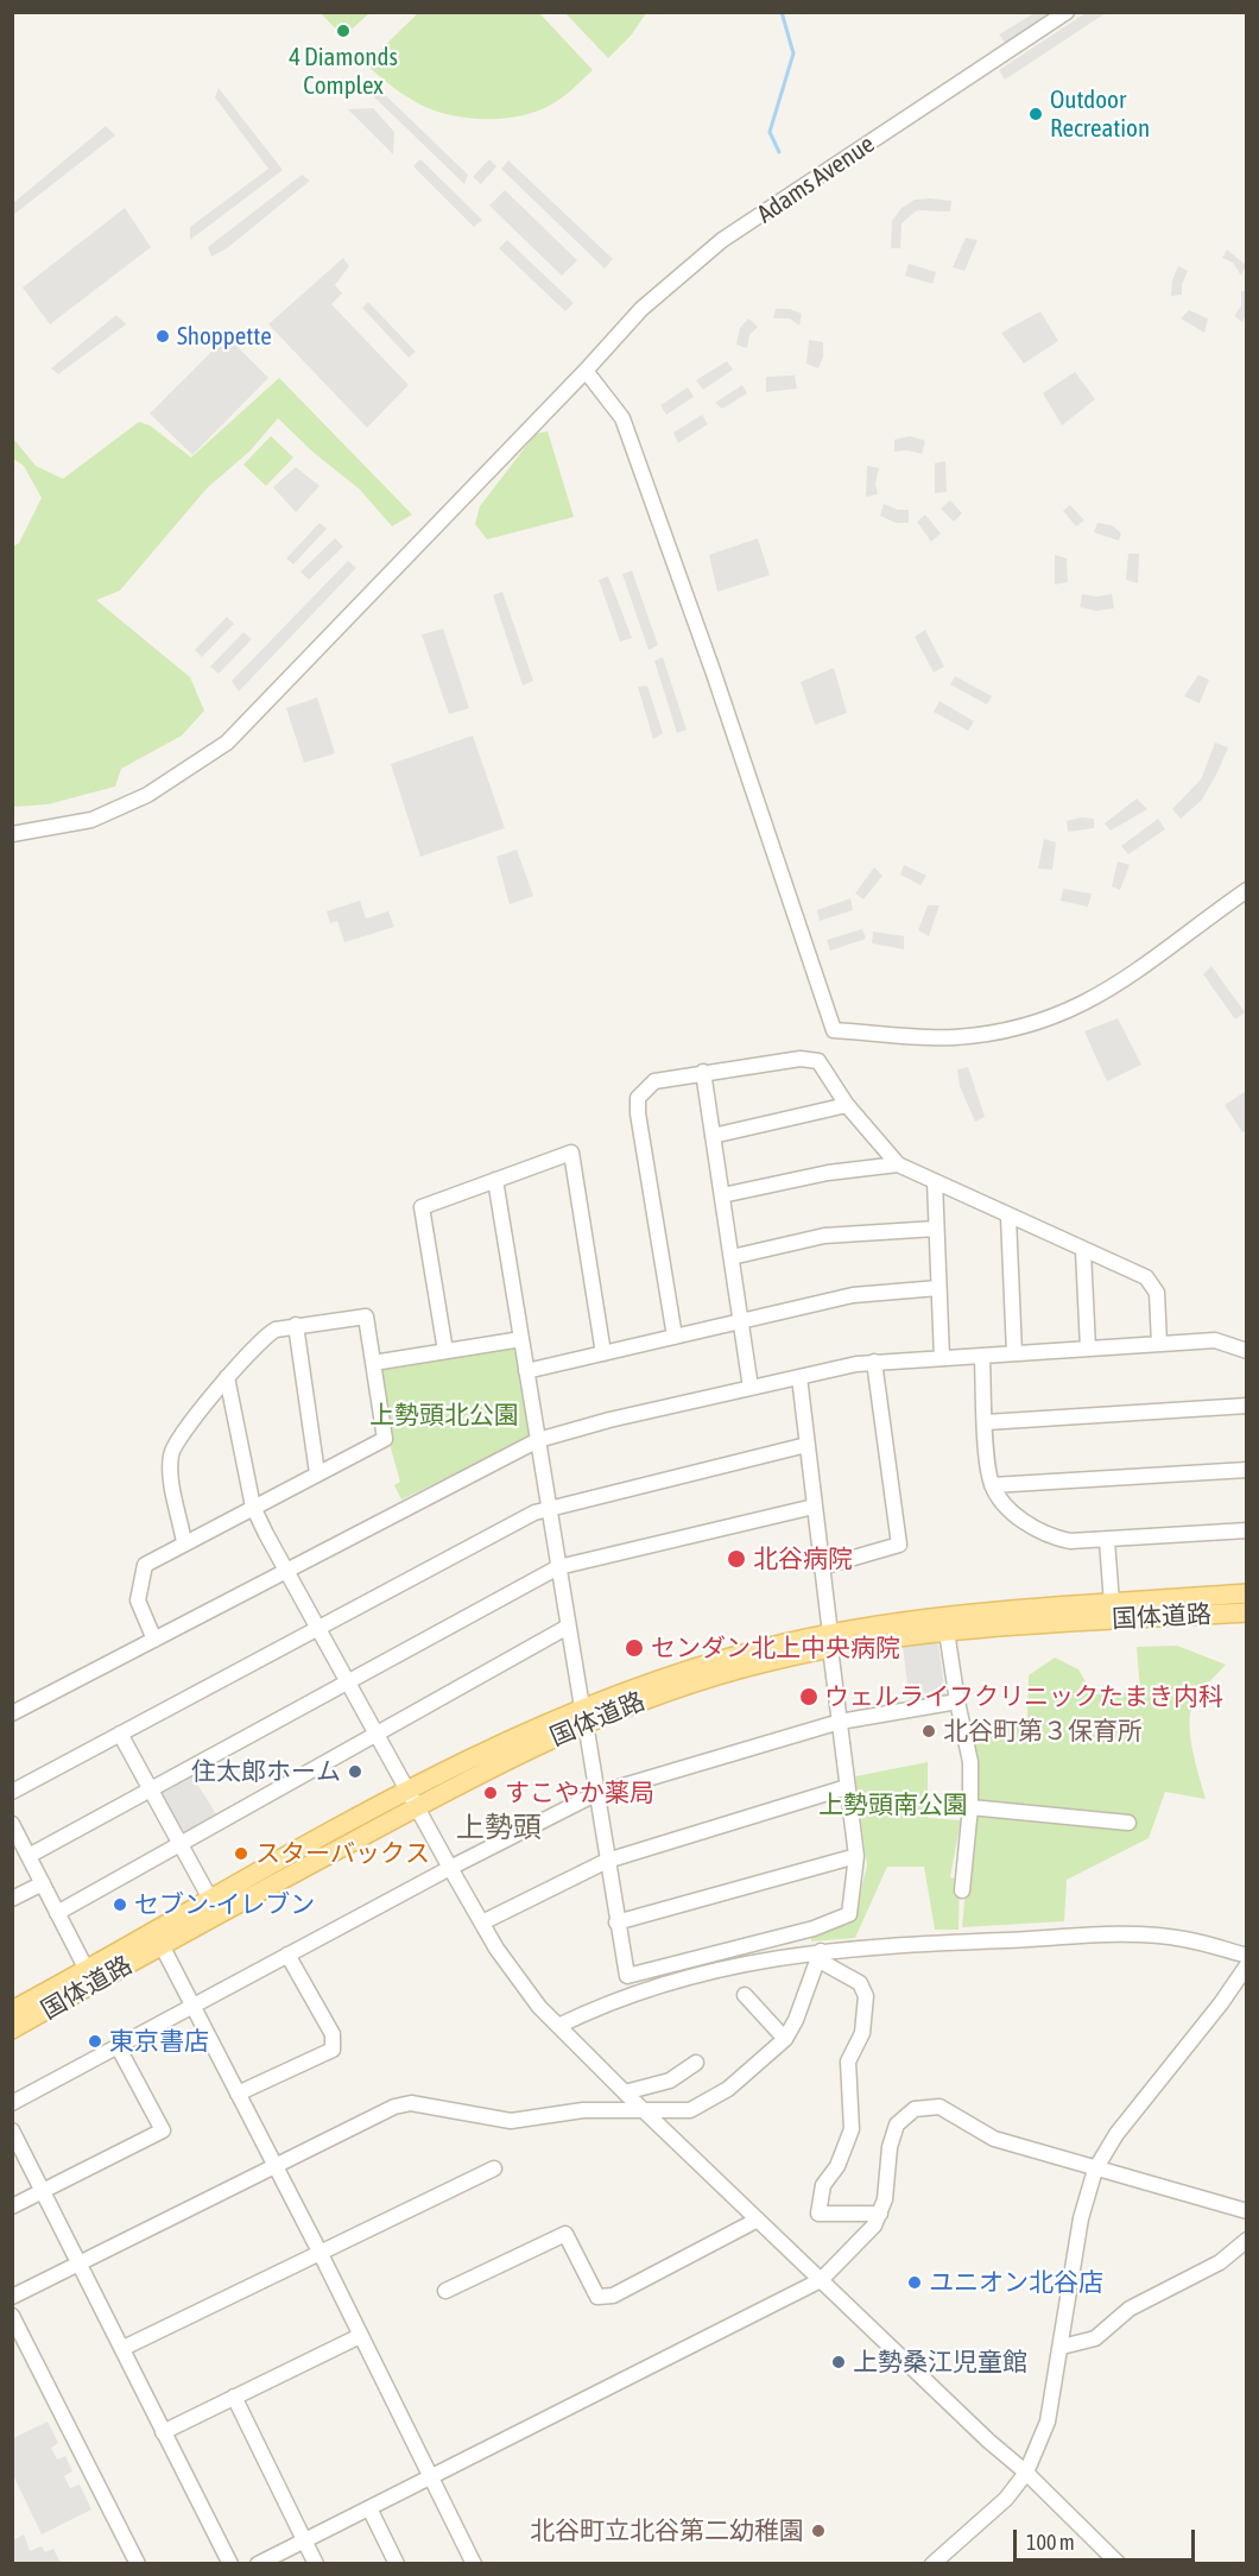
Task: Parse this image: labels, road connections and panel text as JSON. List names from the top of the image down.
{
  "streets": {
    "main road": ["国体道路"],
    "street": ["Adams Avenue"]
  },
  "districts": ["上勢頭"],
  "parks": ["上勢頭北公園", "上勢頭南公園"],
  "places": [
    "4 Diamonds Complex",
    "Outdoor Recreation",
    "Shoppette",
    "北谷病院",
    "センダン北上中央病院",
    "ウェルライフクリニックたまき内科",
    "北谷町第３保育所",
    "住太郎ホーム",
    "すこやか薬局",
    "スターバックス",
    "セブン-イレブン",
    "東京書店",
    "ユニオン北谷店",
    "上勢桑江児童館",
    "北谷町立北谷第二幼稚園"
  ],
  "scale_bar": "100 m"
}
